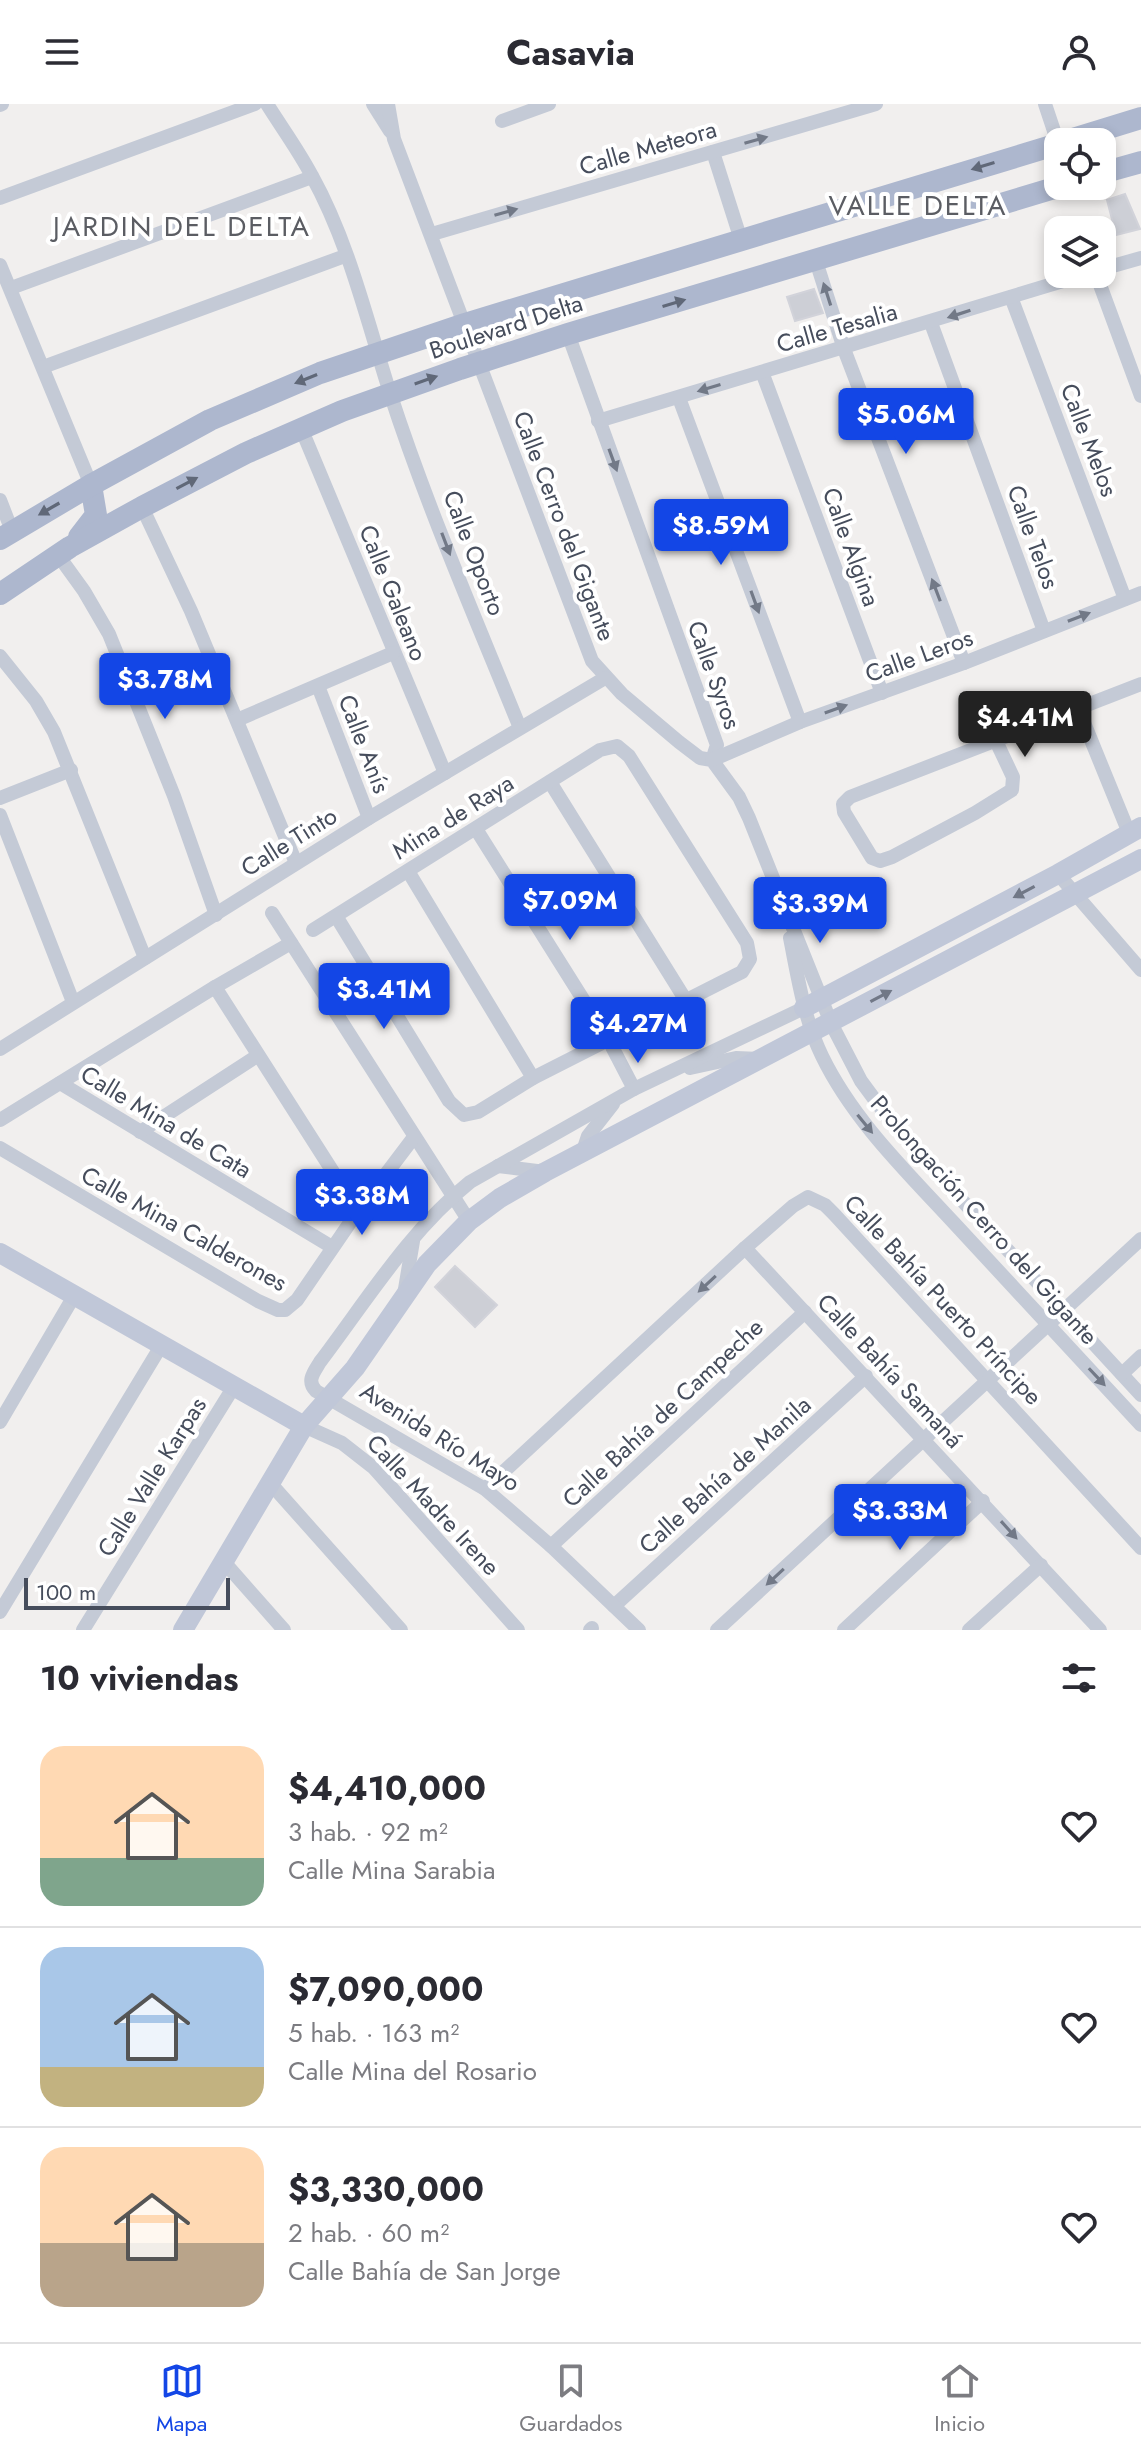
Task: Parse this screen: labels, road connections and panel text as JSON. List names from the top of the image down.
{
  "streets": {
    "main road": ["Boulevard Delta"],
    "street": [
      "Calle Meteora",
      "Calle Tesalia",
      "Calle Melos",
      "Calle Cerro del Gigante",
      "Calle Telos",
      "Calle Algina",
      "Calle Oporto",
      "Calle Galeano",
      "Calle Leros",
      "Calle Syros",
      "Calle Anís",
      "Mina de Raya",
      "Calle Tinto",
      "Calle Mina de Cata",
      "Prolongación Cerro del Gigante",
      "Calle Mina Calderones",
      "Calle Bahía Puerto Príncipe",
      "Calle Bahía Samaná",
      "Calle Bahía de Campeche",
      "Avenida Río Mayo",
      "Calle Bahía de Manila",
      "Calle Valle Karpas",
      "Calle Madre Irene"
    ]
  },
  "crossings": [
    ["Calle Meteora", "Calle Cerro del Gigante"],
    ["Boulevard Delta", "Calle Cerro del Gigante"],
    ["Boulevard Delta", "Calle Oporto"],
    ["Boulevard Delta", "Calle Galeano"],
    ["Boulevard Delta", "Calle Syros"],
    ["Calle Tesalia", "Calle Melos"],
    ["Calle Tesalia", "Calle Telos"],
    ["Calle Tesalia", "Calle Algina"],
    ["Calle Tesalia", "Calle Syros"],
    ["Calle Melos", "Calle Leros"],
    ["Calle Cerro del Gigante", "Calle Leros"],
    ["Calle Cerro del Gigante", "Calle Syros"],
    ["Calle Cerro del Gigante", "Calle Tinto"],
    ["Calle Cerro del Gigante", "Prolongación Cerro del Gigante"],
    ["Calle Telos", "Calle Leros"],
    ["Calle Algina", "Calle Leros"],
    ["Calle Oporto", "Calle Tinto"],
    ["Calle Galeano", "Calle Tinto"],
    ["Calle Leros", "Calle Syros"],
    ["Calle Anís", "Calle Tinto"],
    ["Calle Mina de Cata", "Calle Mina Calderones"],
    ["Calle Bahía Puerto Príncipe", "Calle Bahía Samaná"],
    ["Calle Bahía Puerto Príncipe", "Avenida Río Mayo"],
    ["Calle Bahía Samaná", "Calle Bahía de Campeche"],
    ["Calle Bahía Samaná", "Calle Bahía de Manila"],
    ["Calle Bahía de Campeche", "Avenida Río Mayo"],
    ["Avenida Río Mayo", "Calle Bahía de Manila"]
  ],
  "one_way": [
    "Calle Meteora",
    "Calle Tesalia",
    "Calle Oporto",
    "Calle Bahía Puerto Príncipe"
  ],
  "districts": ["VALLE DELTA", "JARDIN DEL DELTA"],
  "scale_bar": "100 m",
  "page": {
    "header": "Casavia",
    "price": [
      "$5.06M",
      "$8.59M",
      "$3.78M",
      "$4.41M",
      "$7.09M",
      "$3.39M",
      "$3.41M",
      "$4.27M",
      "$3.38M",
      "$3.33M"
    ],
    "scale": "100 m",
    "heading": "10 viviendas",
    "list": [
      {
        "name": "$4,410,000",
        "note": "3 hab. · 92 m² · Calle Mina Sarabia"
      },
      {
        "name": "$7,090,000",
        "note": "5 hab. · 163 m² · Calle Mina del Rosario"
      },
      {
        "name": "$3,330,000",
        "note": "2 hab. · 60 m² · Calle Bahía de San Jorge"
      }
    ],
    "tabs": ["Mapa", "Guardados", "Inicio"]
  }
}
